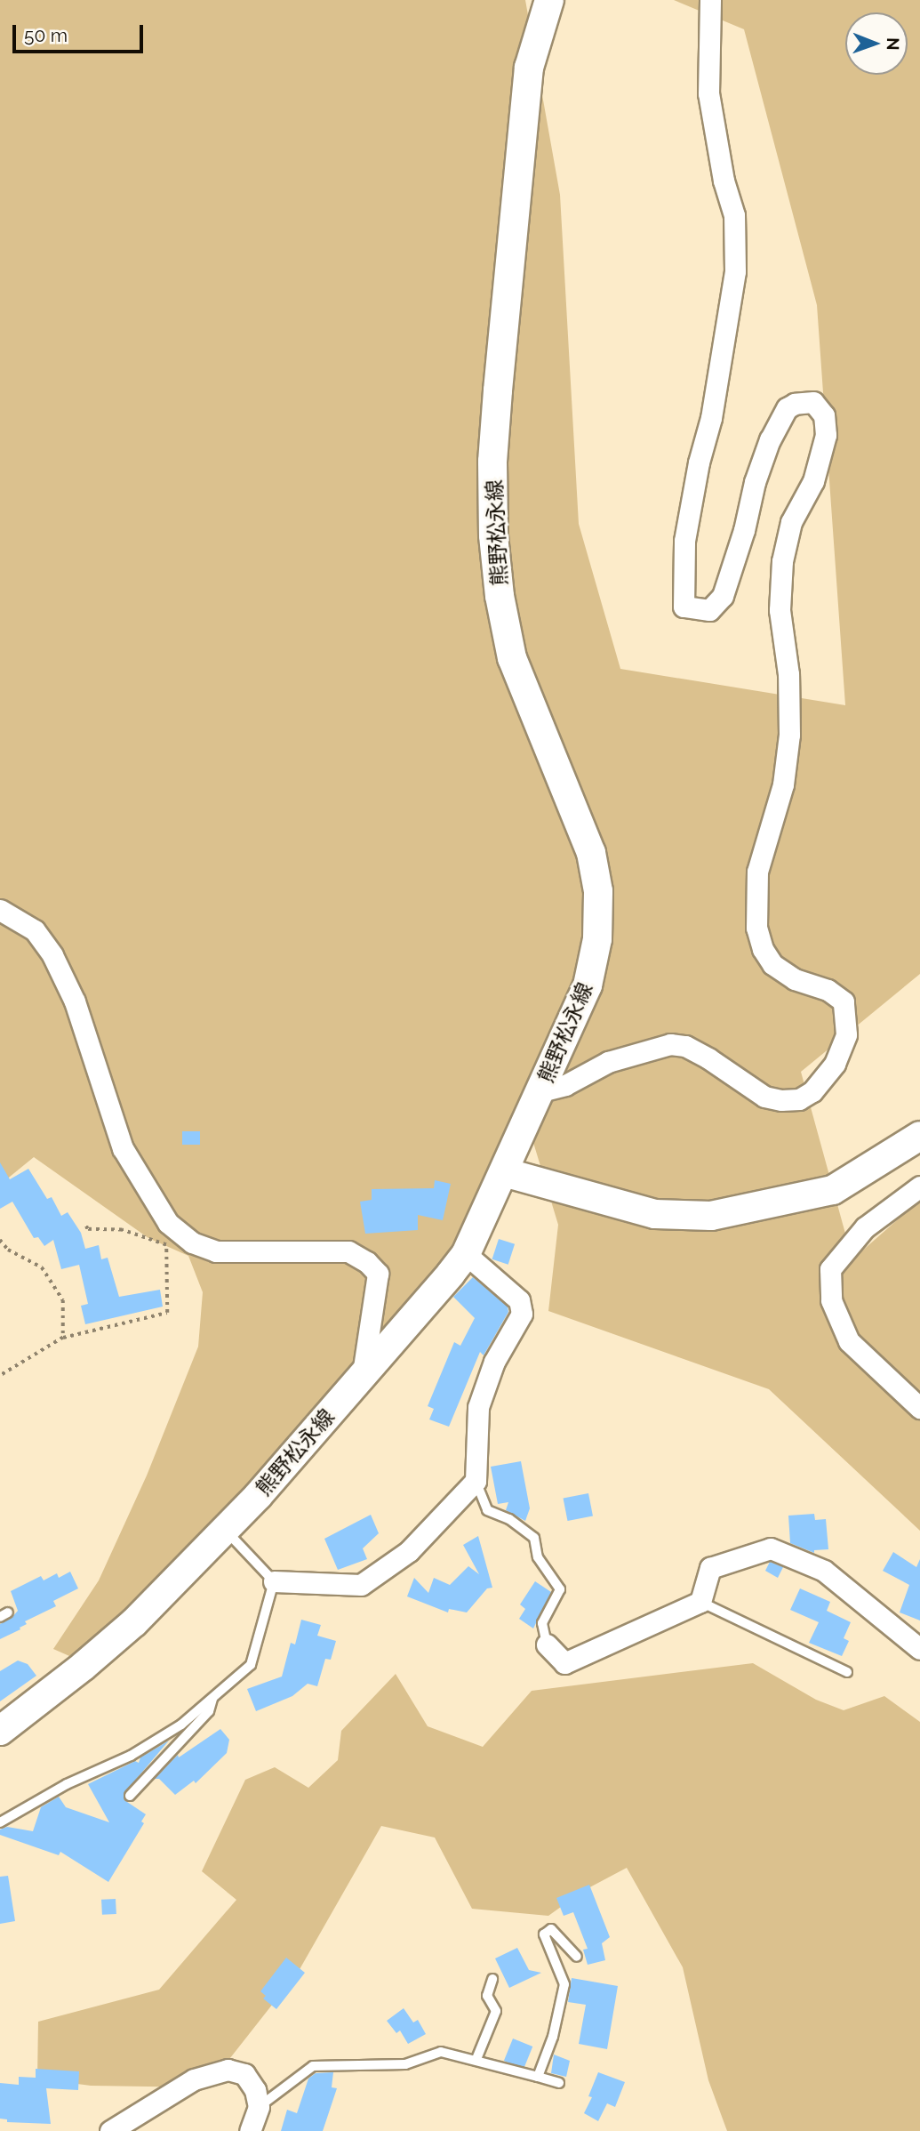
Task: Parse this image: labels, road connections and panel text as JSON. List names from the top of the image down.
{
  "streets": {
    "main road": ["熊野松永線"]
  },
  "scale_bar": "50 m",
  "north": "right"
}
